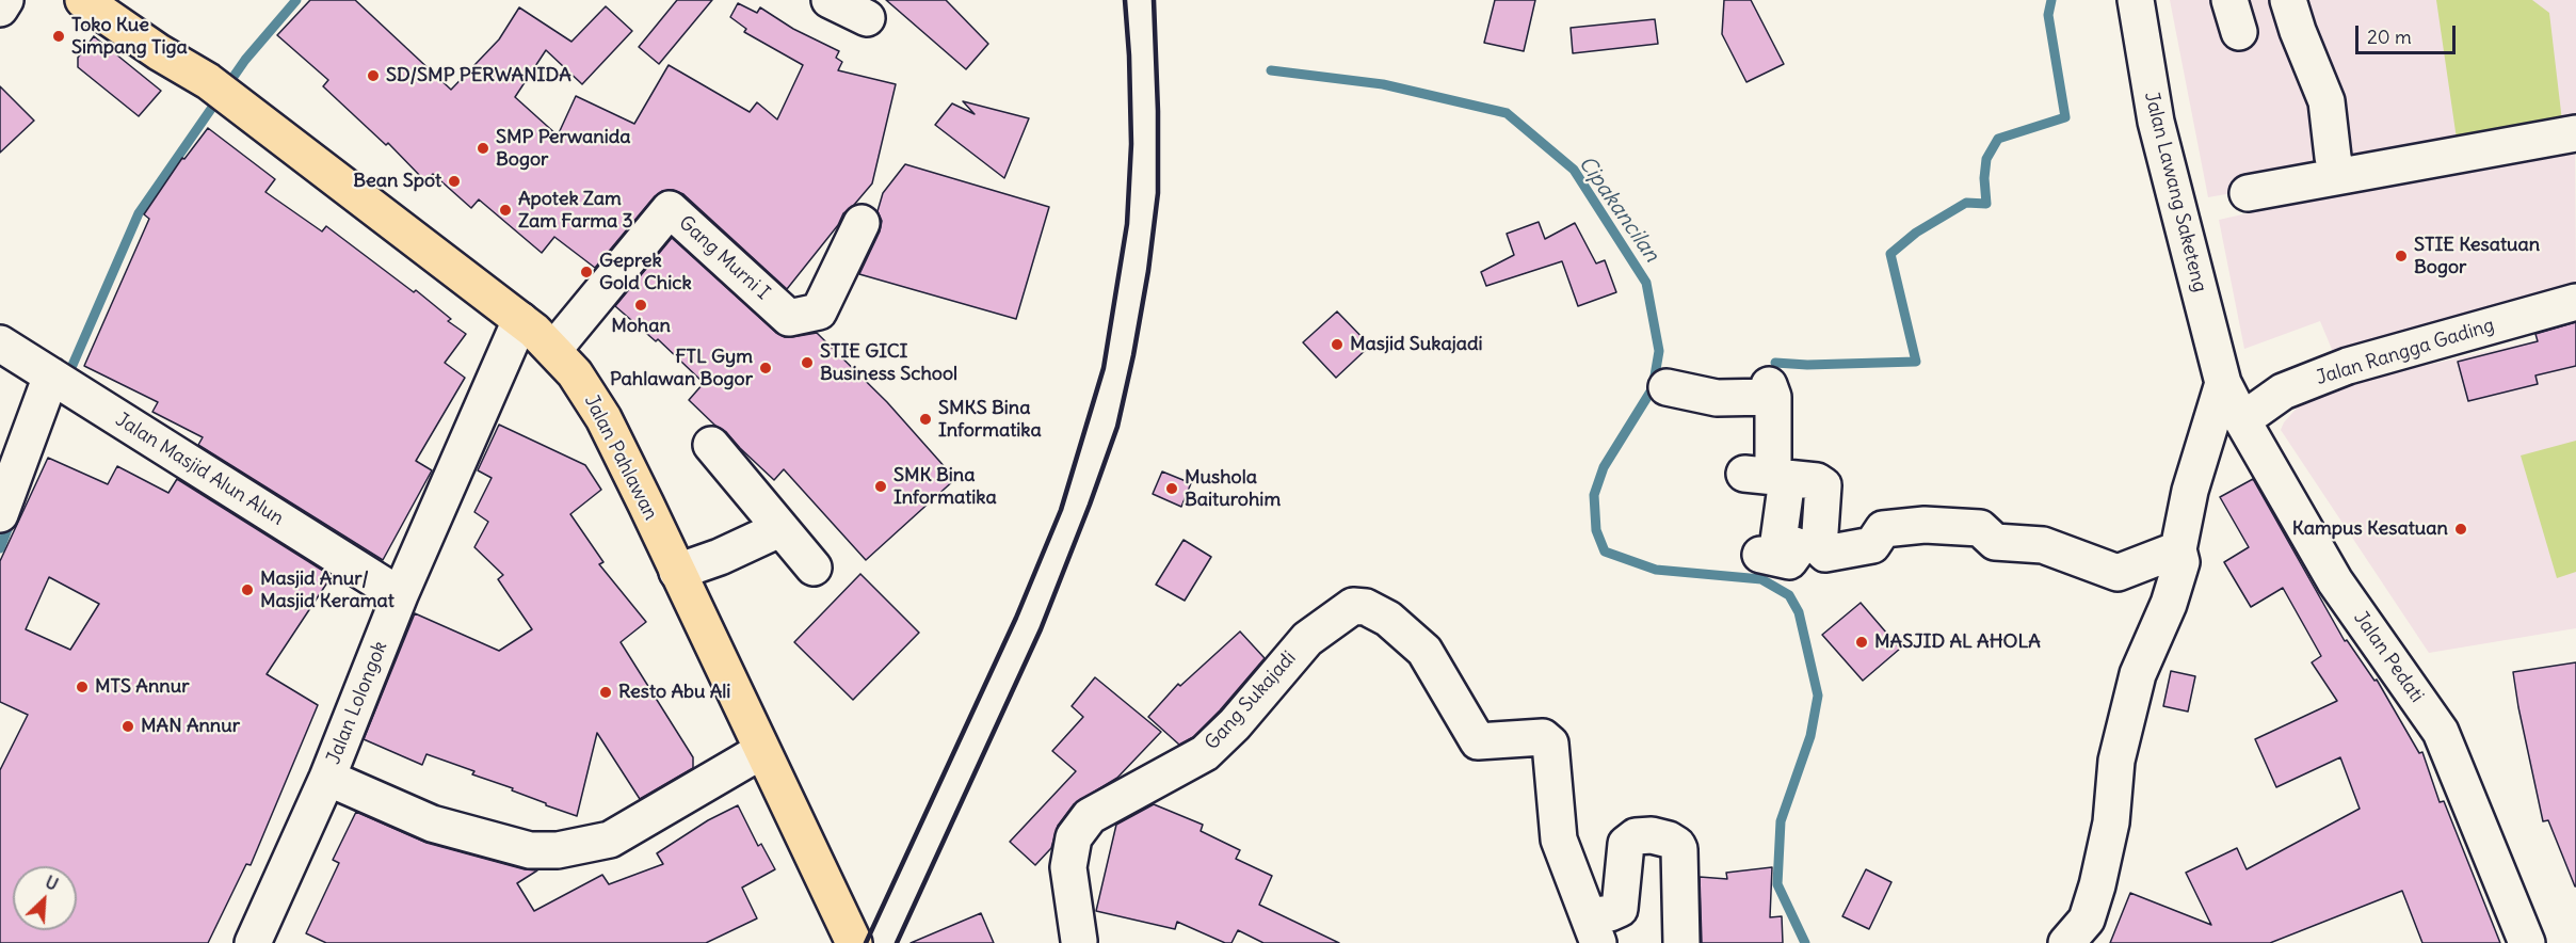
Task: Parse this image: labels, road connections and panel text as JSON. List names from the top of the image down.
{
  "streets": {
    "main road": ["Jalan Pahlawan"],
    "street": [
      "Jalan Lawang Saketeng",
      "Gang Murni I",
      "Jalan Rangga Gading",
      "Jalan Masjid Alun Alun",
      "Jalan Pedati",
      "Gang Sukajadi",
      "Jalan Lolongok"
    ]
  },
  "crossings": [
    ["Jalan Lawang Saketeng", "Jalan Pedati"],
    ["Gang Murni I", "Jalan Pahlawan"],
    ["Jalan Rangga Gading", "Jalan Pedati"],
    ["Jalan Pahlawan", "Jalan Lolongok"],
    ["Jalan Masjid Alun Alun", "Jalan Lolongok"]
  ],
  "water": ["Cipakancilan"],
  "places": [
    "Toko Kue Simpang Tiga",
    "SD/SMP PERWANIDA",
    "SMP Perwanida Bogor",
    "Bean Spot",
    "Apotek Zam Zam Farma 3",
    "STIE Kesatuan Bogor",
    "Geprek Gold Chick",
    "Mohan",
    "Masjid Sukajadi",
    "STIE GICI Business School",
    "FTL Gym Pahlawan Bogor",
    "SMKS Bina Informatika",
    "SMK Bina Informatika",
    "Mushola Baiturohim",
    "Kampus Kesatuan",
    "Masjid Anur/ Masjid Keramat",
    "MASJID AL AHOLA",
    "MTS Annur",
    "Resto Abu Ali",
    "MAN Annur"
  ],
  "scale_bar": "20 m",
  "north": "top right"
}
